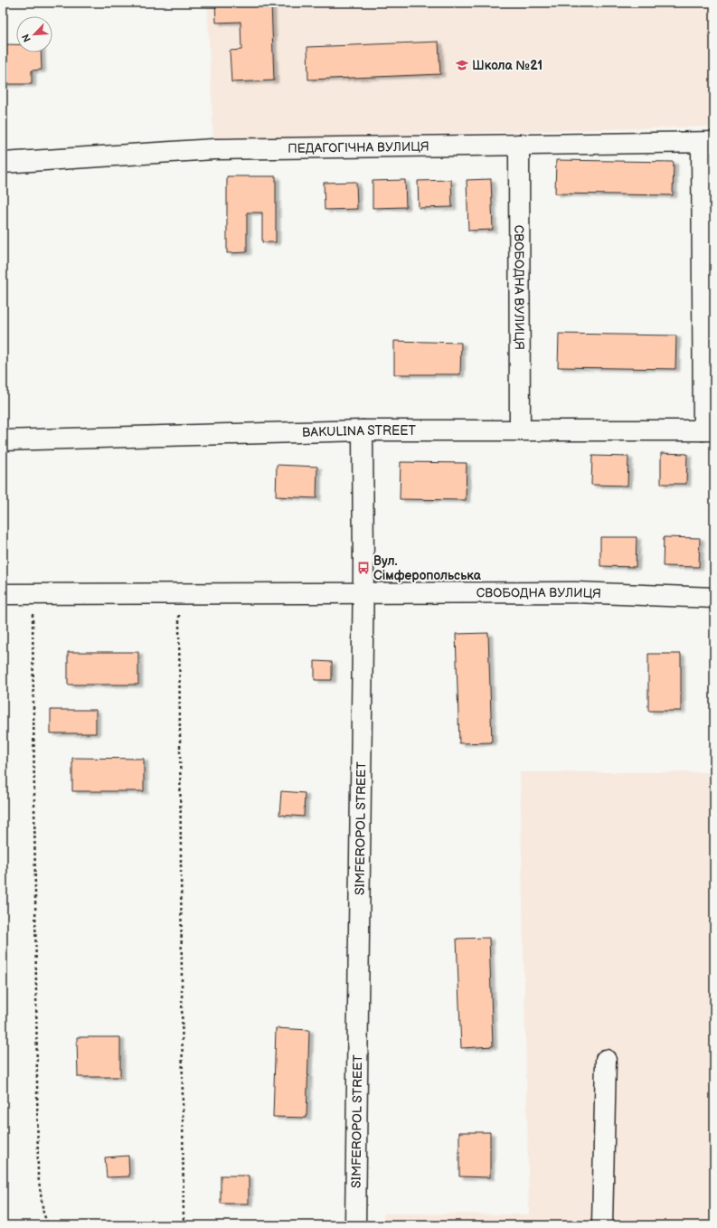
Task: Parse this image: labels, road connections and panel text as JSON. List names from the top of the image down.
{
  "streets": {
    "street": [
      "ПЕДАГОГІЧНА ВУЛИЦЯ",
      "СВОБОДНА ВУЛИЦЯ",
      "BAKULINA STREET",
      "SIMFEROPOL STREET"
    ]
  },
  "crossings": [
    ["ПЕДАГОГІЧНА ВУЛИЦЯ", "СВОБОДНА ВУЛИЦЯ"],
    ["СВОБОДНА ВУЛИЦЯ", "BAKULINA STREET"],
    ["СВОБОДНА ВУЛИЦЯ", "SIMFEROPOL STREET"],
    ["BAKULINA STREET", "SIMFEROPOL STREET"]
  ],
  "places": {
    "school or university": ["Школа №21"],
    "bus stop": ["Вул. Сімферопольська"]
  },
  "north": "bottom left"
}
